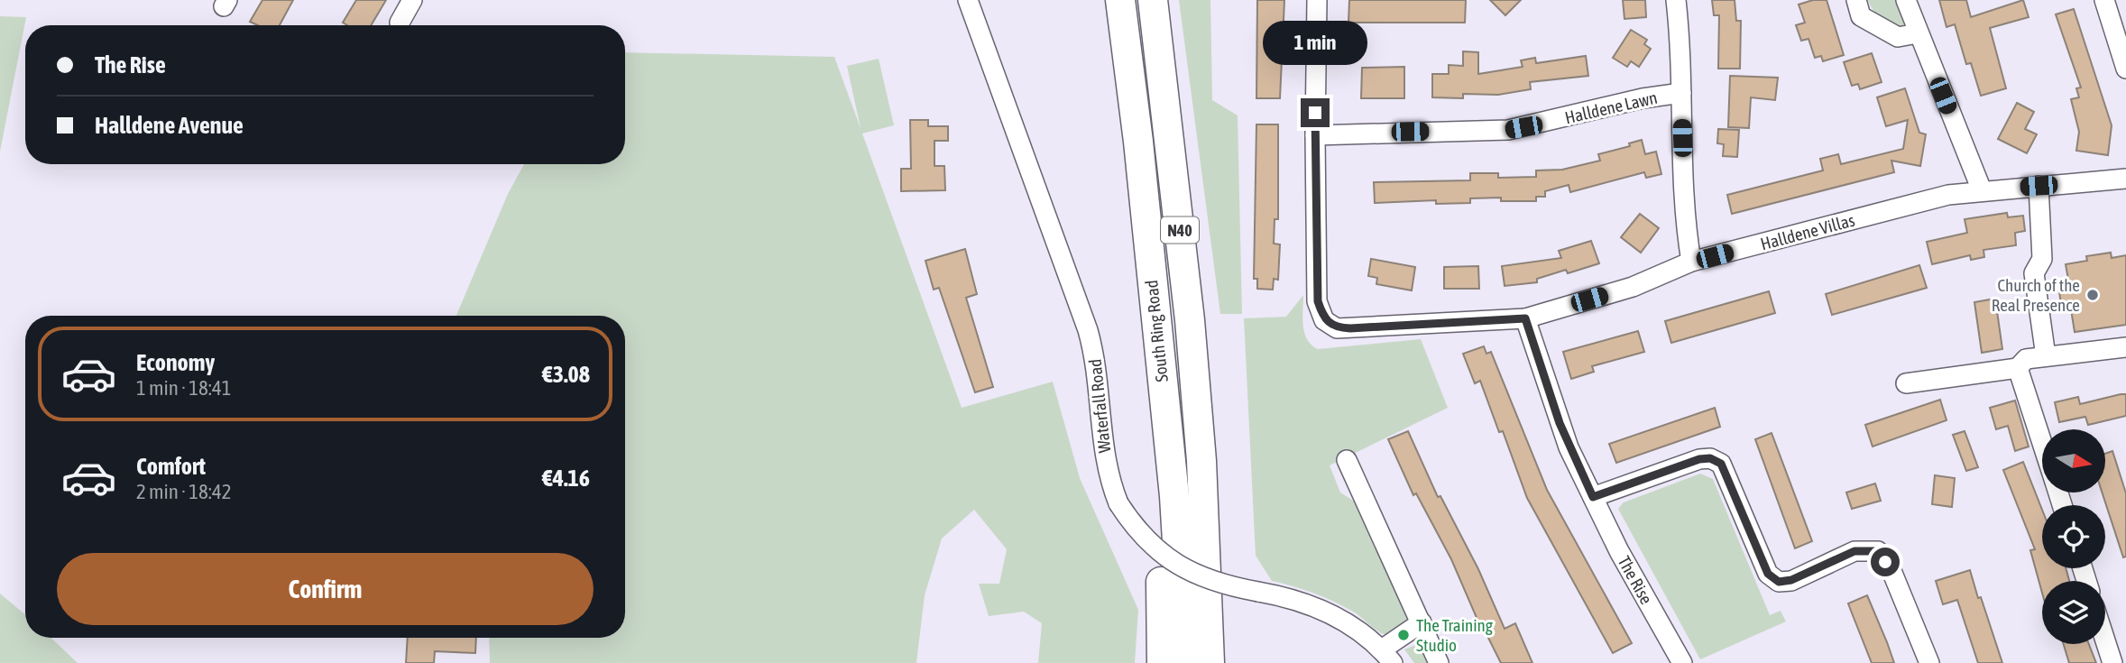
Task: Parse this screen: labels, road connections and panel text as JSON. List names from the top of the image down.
{
  "streets": {
    "highway": ["N40", "South Ring Road"],
    "street": [
      "Halldene Lawn",
      "Halldene Villas",
      "Waterfall Road",
      "The Rise"
    ]
  },
  "crossings": [
    ["Halldene Lawn", "Halldene Villas"],
    ["Halldene Villas", "The Rise"]
  ],
  "places": ["Church of the Real Presence", "The Training Studio"],
  "north": "right",
  "page": {
    "bubble": "1 min",
    "banner": ["The Rise", "Halldene Avenue"],
    "list": [
      {
        "name": "Economy",
        "note": "1 min · 18:41",
        "value": "€3.08"
      },
      {
        "name": "Comfort",
        "note": "2 min · 18:42",
        "value": "€4.16"
      }
    ],
    "buttons": "Confirm"
  }
}
